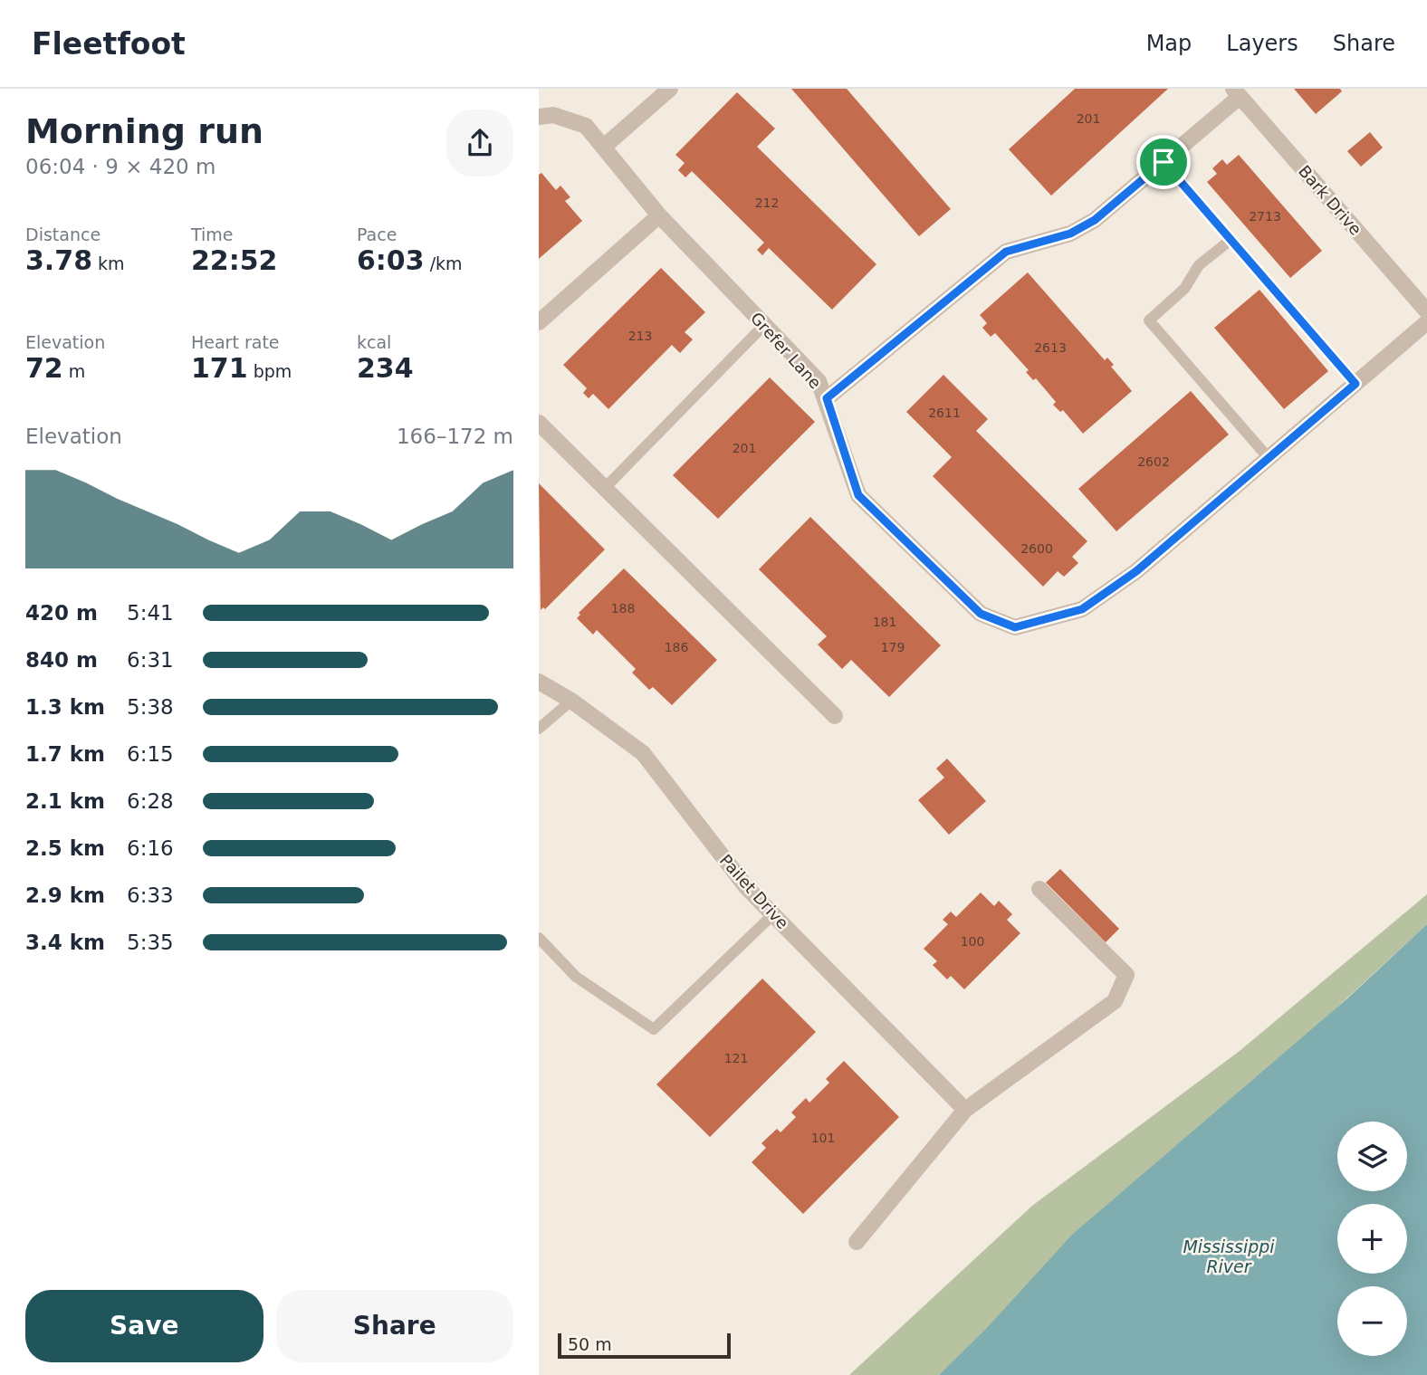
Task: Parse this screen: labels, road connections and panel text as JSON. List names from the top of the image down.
{
  "streets": {
    "street": ["Bark Drive", "Grefer Lane", "Pailet Drive"]
  },
  "water": ["Mississippi River"],
  "house_numbers": [
    "201",
    "212",
    "2713",
    "213",
    "2613",
    "2611",
    "201",
    "2602",
    "2600",
    "188",
    "181",
    "186",
    "179",
    "100",
    "121",
    "101"
  ],
  "scale_bar": "50 m",
  "page": {
    "header": "Fleetfoot",
    "nav": ["Map", "Layers", "Share"],
    "heading": ["Morning run", "06:04 · 9 × 420 m"],
    "stats": [
      ["Distance", "3.78 km"],
      ["Time", "22:52"],
      ["Pace", "6:03 /km"],
      ["Elevation", "72 m"],
      ["Heart rate", "171 bpm"],
      ["kcal", "234"]
    ],
    "chart": ["Elevation", "166–172 m"],
    "list": [
      {
        "name": "420 m",
        "note": "5:41"
      },
      {
        "name": "840 m",
        "note": "6:31"
      },
      {
        "name": "1.3 km",
        "note": "5:38"
      },
      {
        "name": "1.7 km",
        "note": "6:15"
      },
      {
        "name": "2.1 km",
        "note": "6:28"
      },
      {
        "name": "2.5 km",
        "note": "6:16"
      },
      {
        "name": "2.9 km",
        "note": "6:33"
      },
      {
        "name": "3.4 km",
        "note": "5:35"
      }
    ],
    "map_buttons": ["+", "−"],
    "buttons": ["Save", "Share"],
    "scale": "50 m"
  }
}
